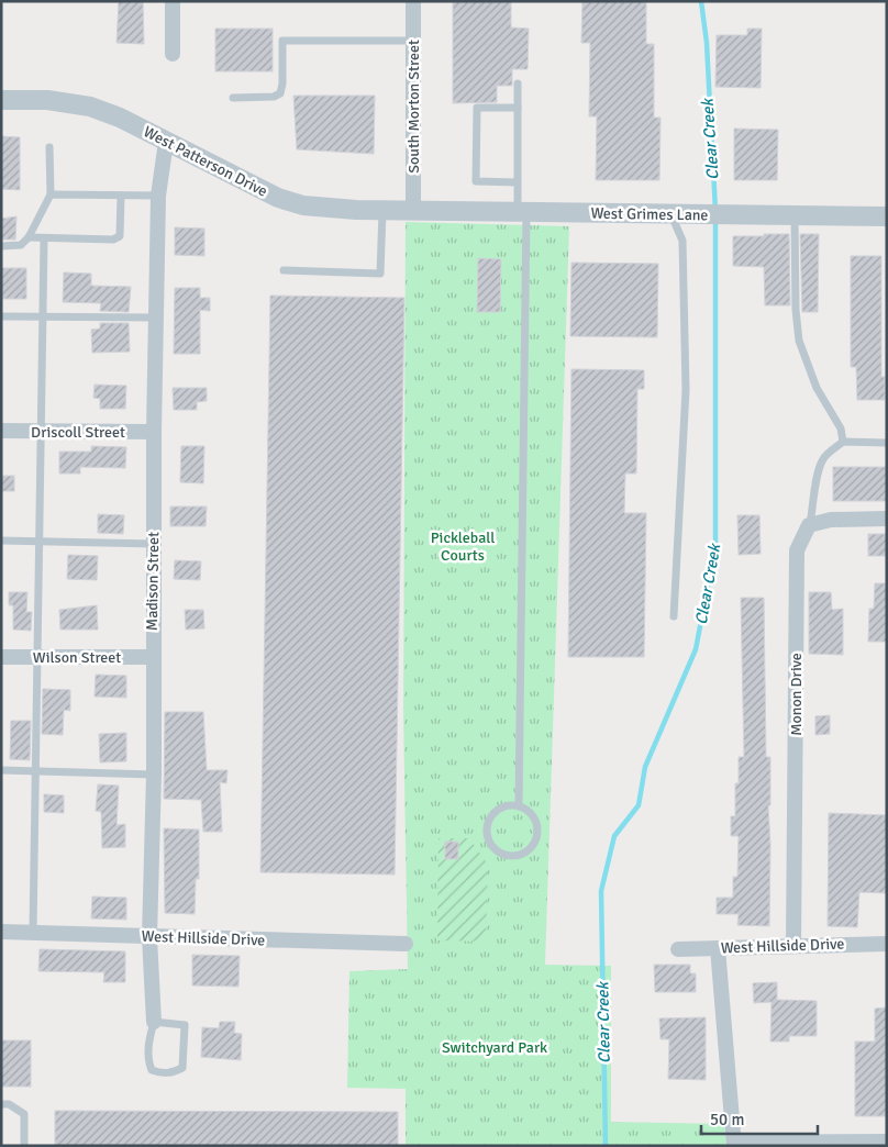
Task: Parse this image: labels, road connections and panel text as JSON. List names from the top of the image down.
{
  "streets": {
    "street": [
      "South Morton Street",
      "West Patterson Drive",
      "West Grimes Lane",
      "Driscoll Street",
      "Madison Street",
      "Wilson Street",
      "Monon Drive",
      "West Hillside Drive"
    ]
  },
  "crossings": [
    ["South Morton Street", "West Patterson Drive"],
    ["South Morton Street", "West Grimes Lane"],
    ["West Patterson Drive", "West Grimes Lane"],
    ["West Patterson Drive", "Madison Street"],
    ["Driscoll Street", "Madison Street"],
    ["Madison Street", "Wilson Street"],
    ["Madison Street", "West Hillside Drive"],
    ["Monon Drive", "West Hillside Drive"]
  ],
  "water": ["Clear Creek"],
  "parks": ["Pickleball Courts", "Switchyard Park"],
  "scale_bar": "50 m"
}
